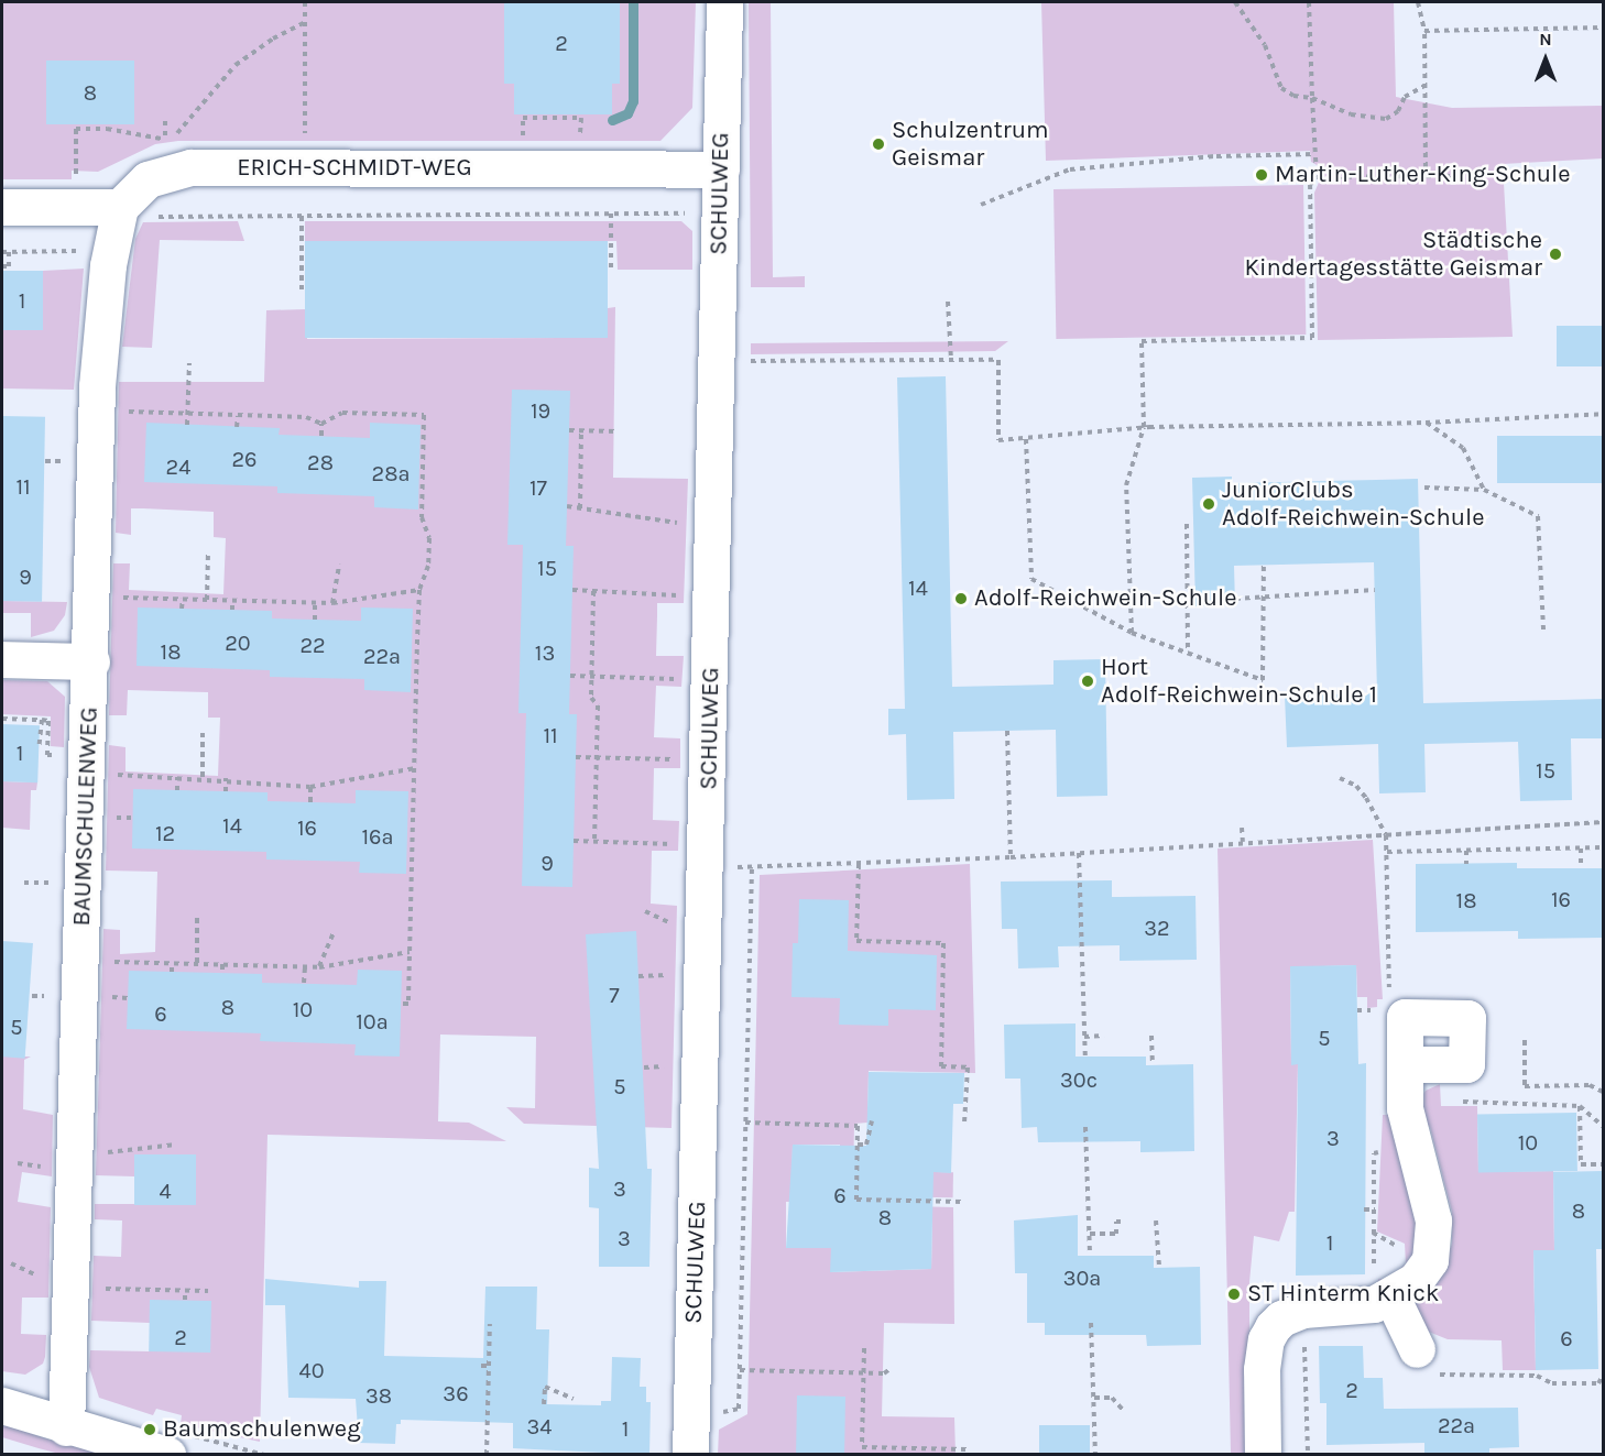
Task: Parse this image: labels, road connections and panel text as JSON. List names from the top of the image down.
{
  "streets": {
    "street": ["ERICH-SCHMIDT-WEG", "SCHULWEG", "BAUMSCHULENWEG"]
  },
  "crossings": [
    ["ERICH-SCHMIDT-WEG", "SCHULWEG"],
    ["ERICH-SCHMIDT-WEG", "BAUMSCHULENWEG"]
  ],
  "places": [
    "Schulzentrum Geismar",
    "Martin-Luther-King-Schule",
    "Städtische Kindertagesstätte Geismar",
    "JuniorClubs Adolf-Reichwein-Schule",
    "Adolf-Reichwein-Schule",
    "Hort Adolf-Reichwein-Schule 1",
    "ST Hinterm Knick",
    "Baumschulenweg"
  ],
  "house_numbers": [
    "2",
    "8",
    "1",
    "19",
    "26",
    "28",
    "24",
    "28a",
    "11",
    "17",
    "15",
    "9",
    "14",
    "20",
    "22",
    "18",
    "13",
    "22a",
    "11",
    "1",
    "15",
    "14",
    "16",
    "12",
    "16a",
    "9",
    "16",
    "18",
    "32",
    "7",
    "8",
    "10",
    "6",
    "10a",
    "5",
    "5",
    "30c",
    "5",
    "3",
    "10",
    "3",
    "4",
    "6",
    "8",
    "8",
    "3",
    "1",
    "30a",
    "2",
    "6",
    "40",
    "2",
    "36",
    "38",
    "22a",
    "34",
    "1"
  ],
  "north": "top"
}
